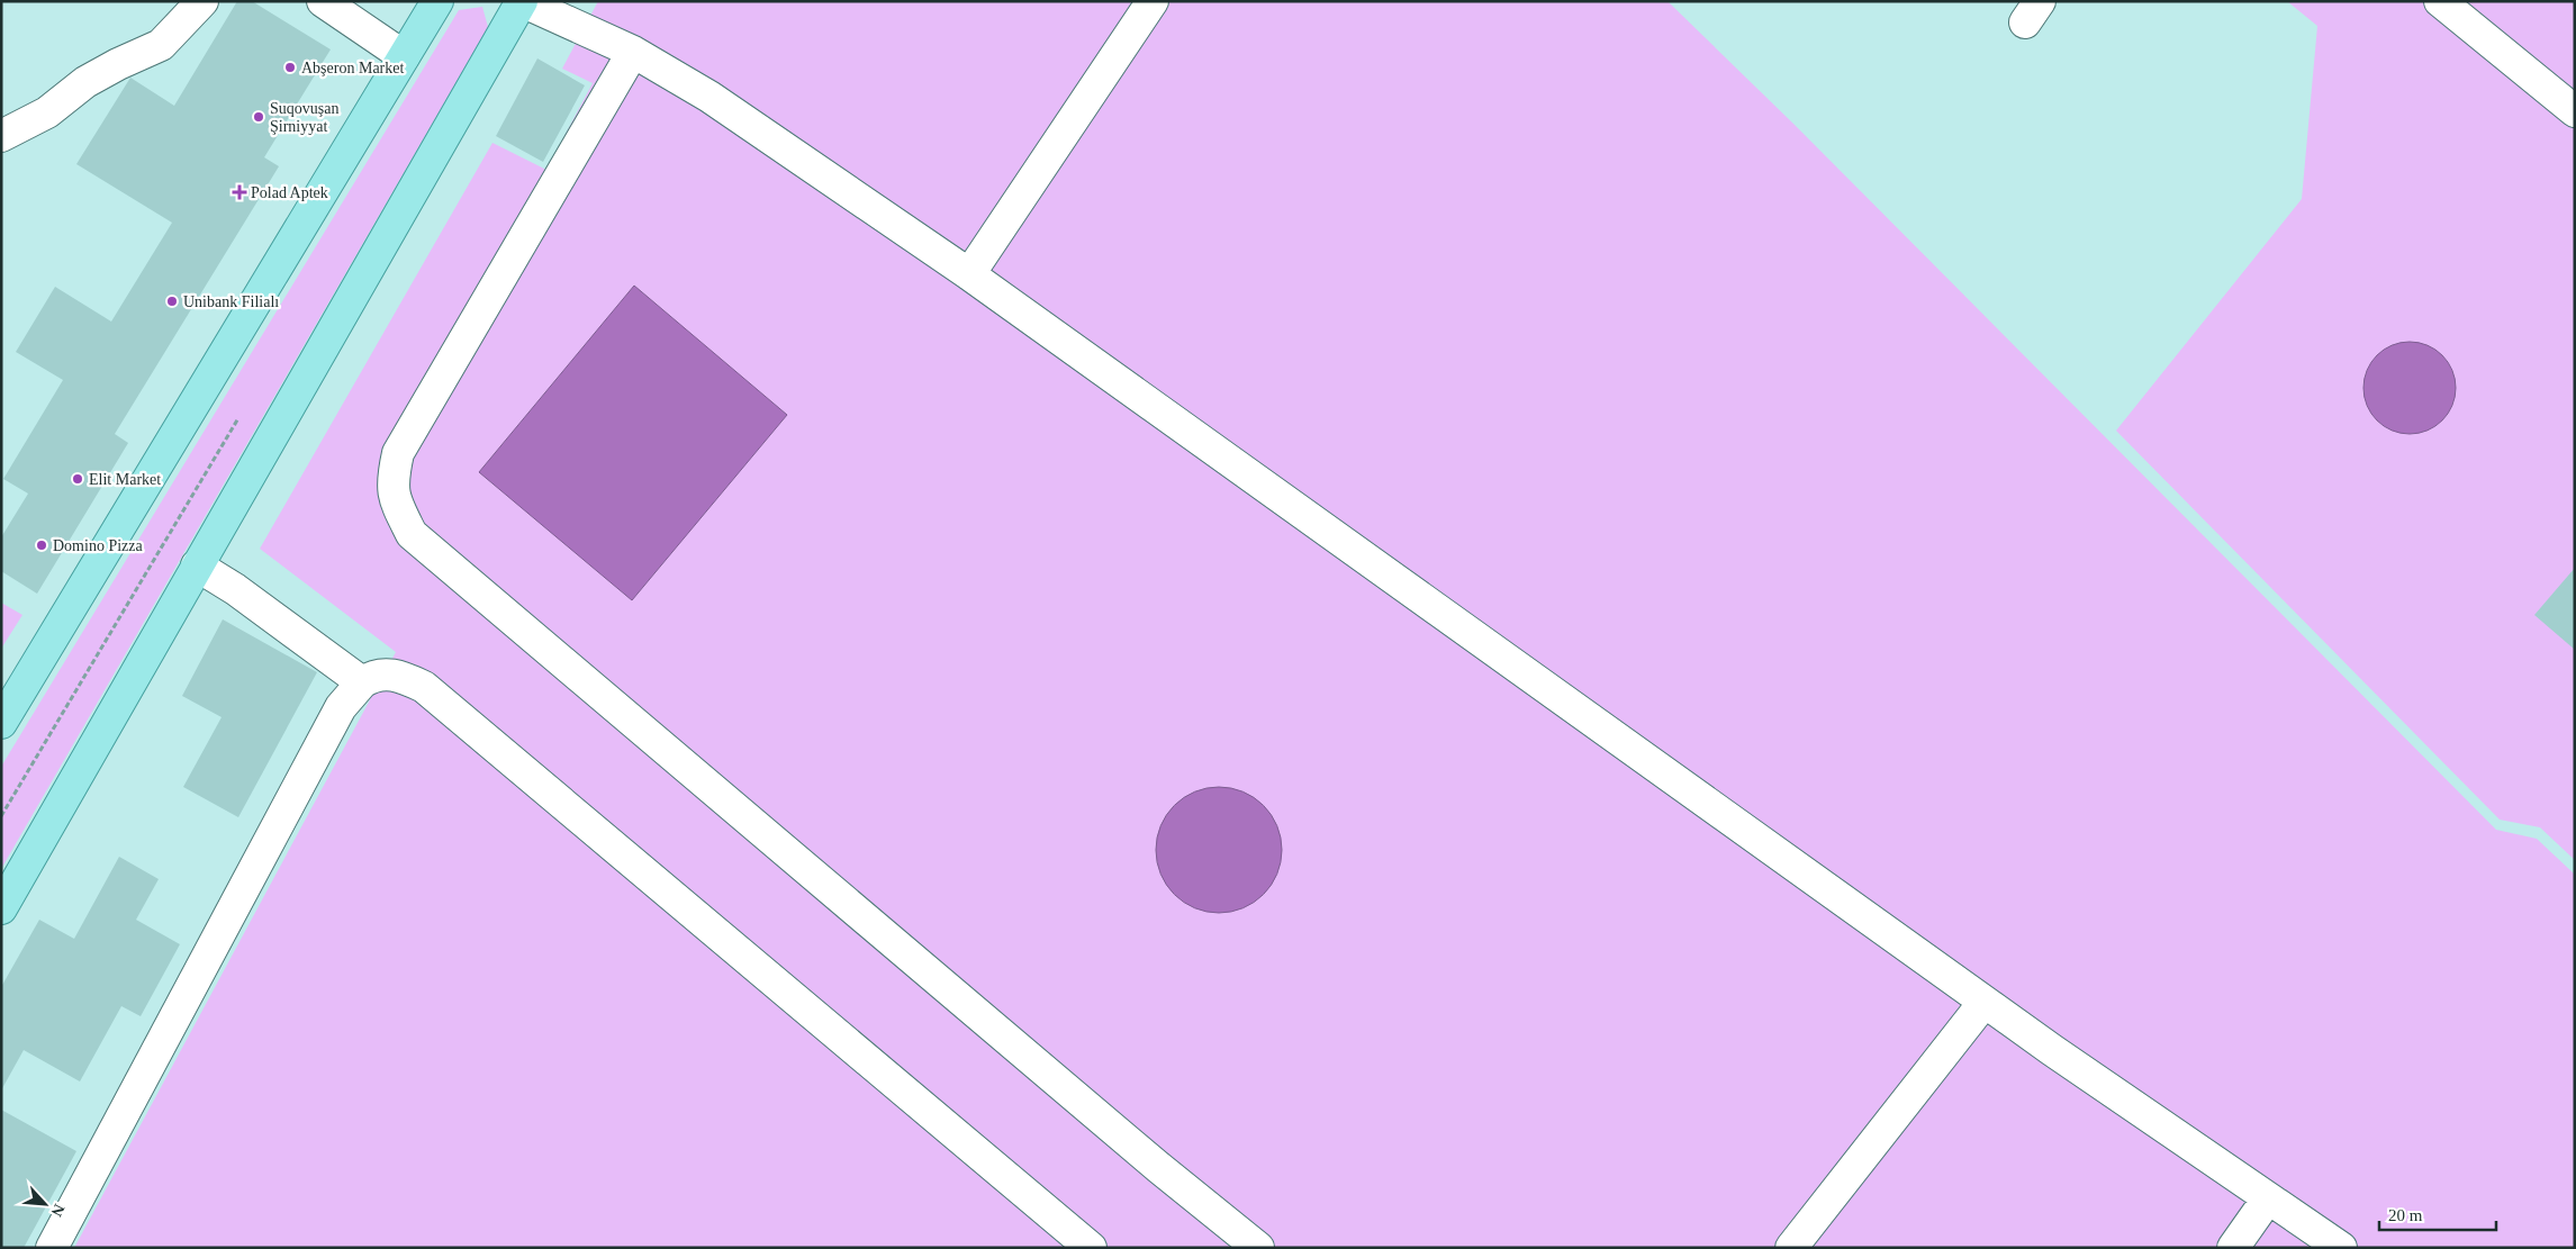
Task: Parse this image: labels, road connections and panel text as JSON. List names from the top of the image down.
{
  "places": {
    "other": [
      "Abşeron Market",
      "Suqovuşan Şirniyyat",
      "Unibank Filialı",
      "Elit Market",
      "Domino Pizza"
    ],
    "health": ["Polad Aptek"]
  },
  "scale_bar": "20 m",
  "north": "bottom right"
}
